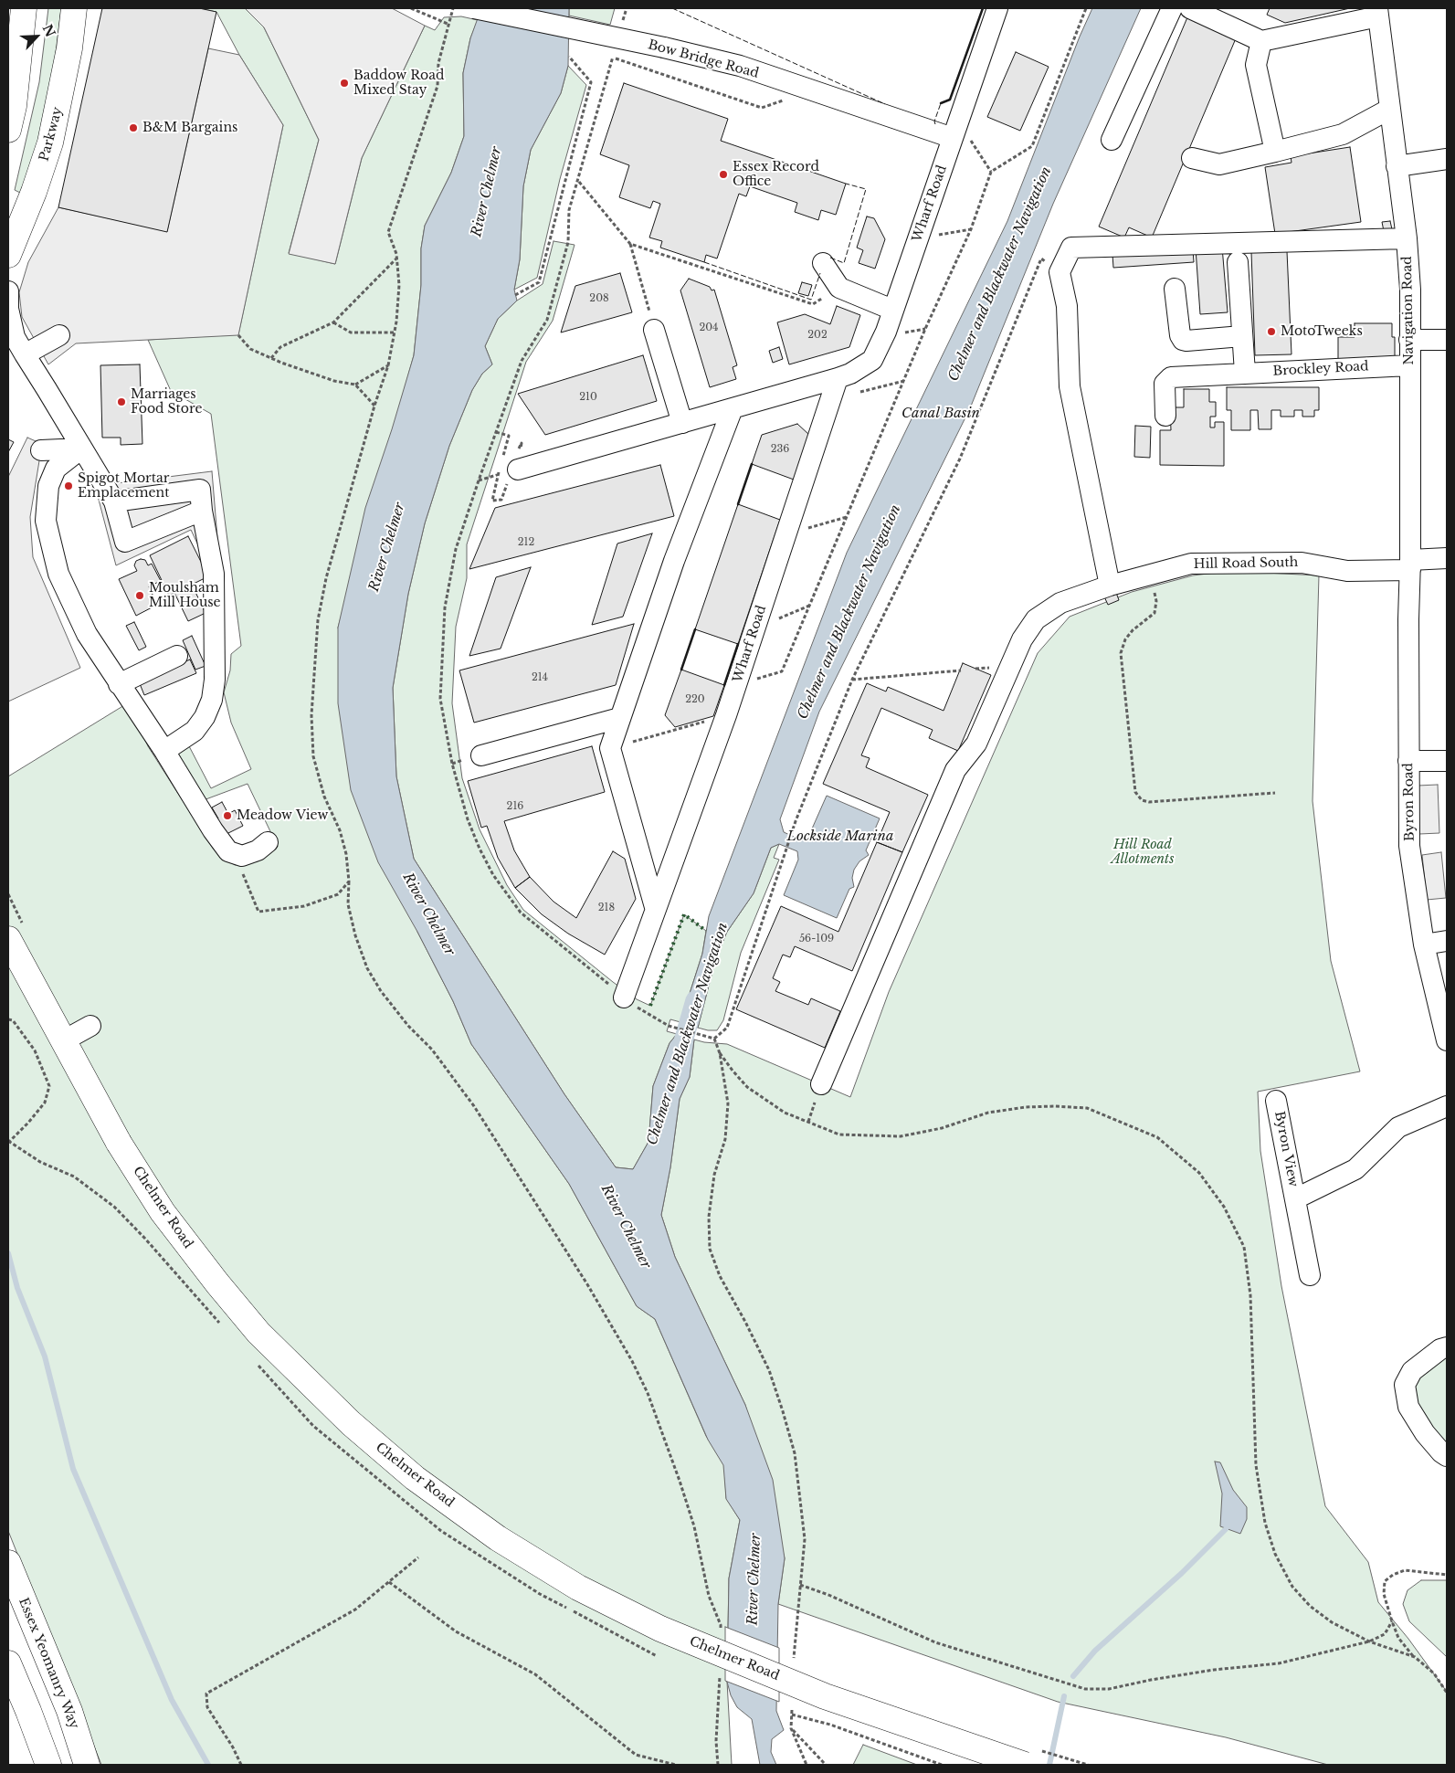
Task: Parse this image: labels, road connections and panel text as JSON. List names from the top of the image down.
{
  "streets": {
    "main road": ["Parkway", "Chelmer Road", "Essex Yeomanry Way"],
    "street": [
      "Bow Bridge Road",
      "Wharf Road",
      "Navigation Road",
      "Brockley Road",
      "Hill Road South",
      "Byron Road",
      "Byron View"
    ]
  },
  "crossings": [
    ["Bow Bridge Road", "Wharf Road"],
    ["Navigation Road", "Brockley Road"],
    ["Navigation Road", "Hill Road South"],
    ["Navigation Road", "Byron Road"],
    ["Hill Road South", "Byron Road"]
  ],
  "water": [
    "River Chelmer",
    "Chelmer and Blackwater Navigation",
    "Canal Basin",
    "Lockside Marina"
  ],
  "parks": ["Hill Road Allotments"],
  "places": [
    "Baddow Road Mixed Stay",
    "B&M Bargains",
    "Essex Record Office",
    "MotoTweeks",
    "Marriages Food Store",
    "Spigot Mortar Emplacement",
    "Moulsham Mill House",
    "Meadow View"
  ],
  "house_numbers": [
    "208",
    "204",
    "202",
    "210",
    "236",
    "212",
    "214",
    "220",
    "216",
    "218",
    "56-109"
  ],
  "north": "top right"
}
